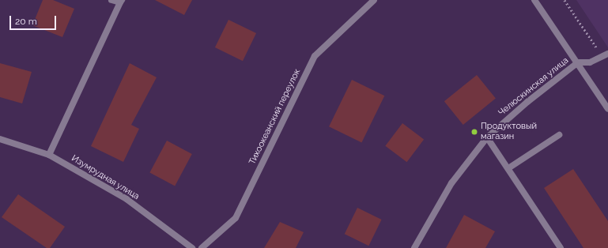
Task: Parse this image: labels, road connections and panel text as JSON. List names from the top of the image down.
{
  "streets": {
    "street": ["Челюскинская улица", "Тихоокеанский переулок", "Изумрудная улица"]
  },
  "places": ["Продуктовый магазин"],
  "scale_bar": "20 m"
}
